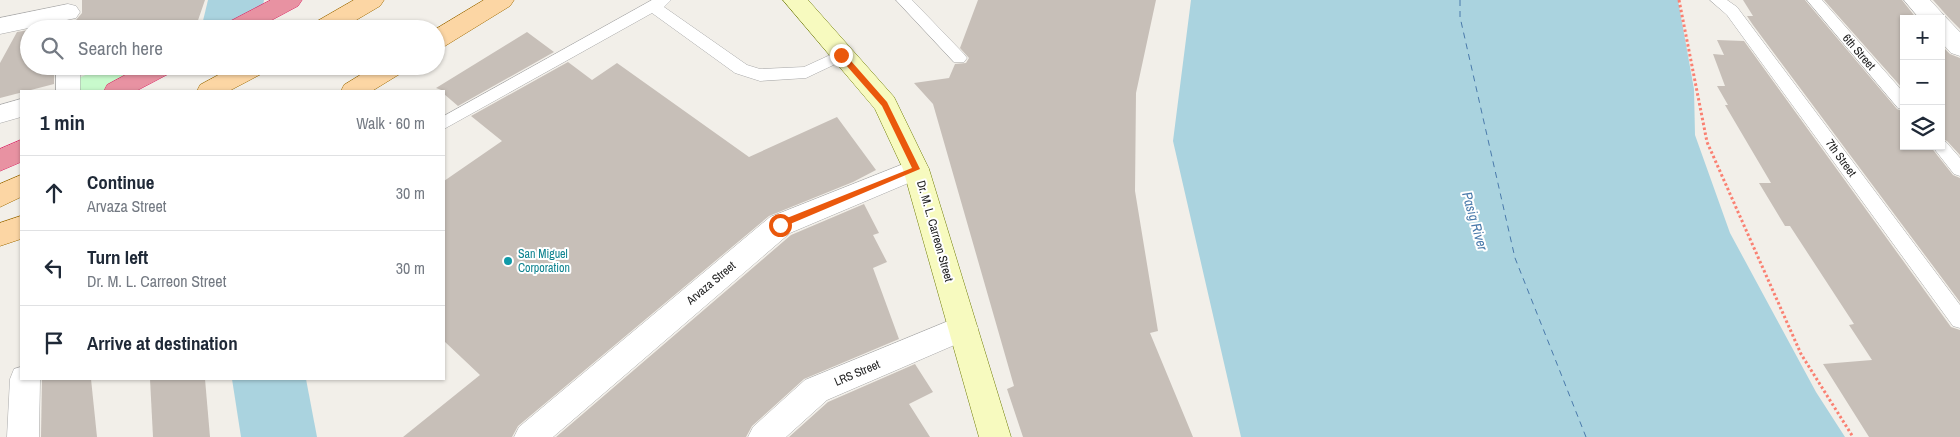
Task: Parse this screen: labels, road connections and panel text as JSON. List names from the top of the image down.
{
  "streets": {
    "main road": ["Dr. M. L. Carreon Street"],
    "street": ["Arvaza Street", "LRS Street"],
    "lane": ["6th Street", "7th Street"]
  },
  "crossings": [
    ["Dr. M. L. Carreon Street", "Arvaza Street"],
    ["Dr. M. L. Carreon Street", "LRS Street"]
  ],
  "water": ["Pasig River"],
  "places": ["San Miguel Corporation"],
  "page": {
    "map_buttons": ["+", "−"],
    "search": "Search here",
    "heading": ["1 min", "Walk · 60 m"],
    "list": [
      ["Continue", "Arvaza Street", "30 m"],
      ["Turn left", "Dr. M. L. Carreon Street", "30 m"],
      "Arrive at destination"
    ]
  }
}
